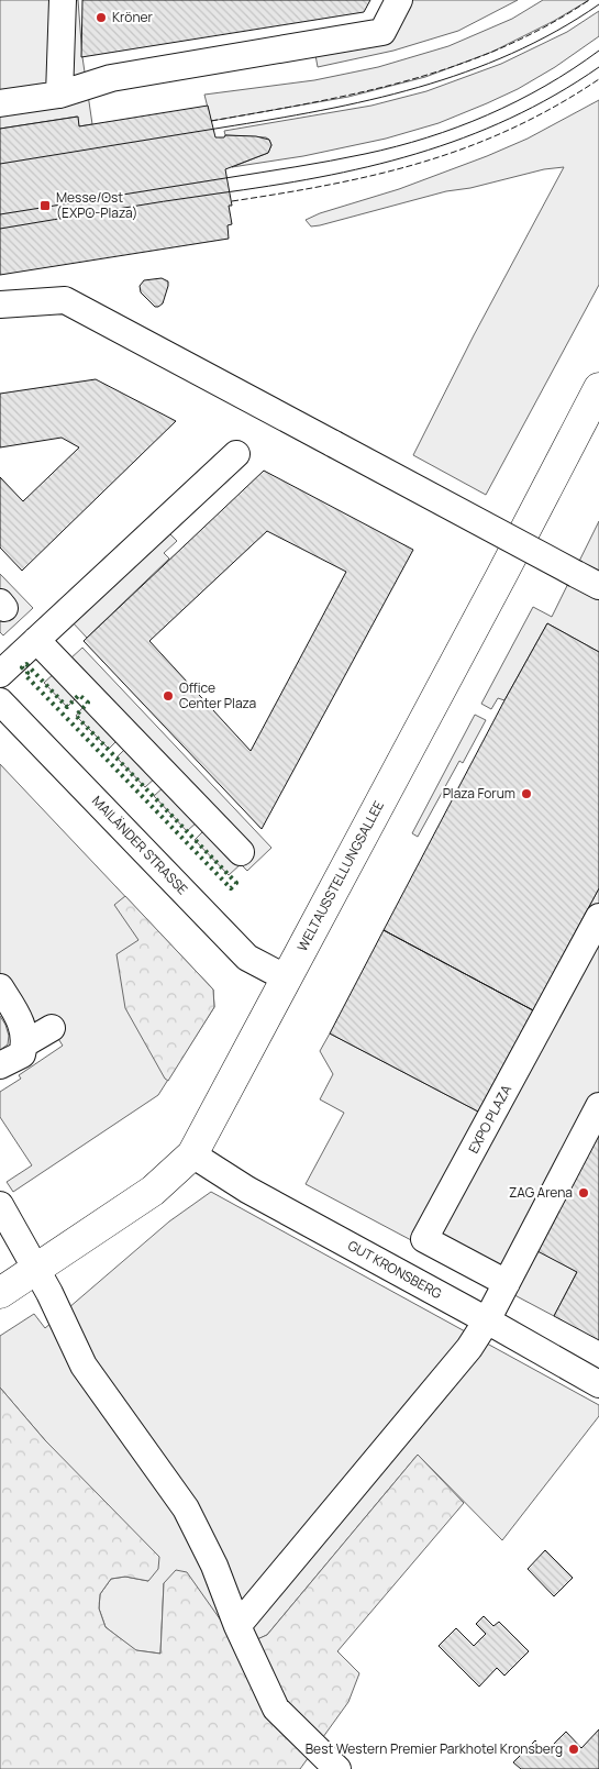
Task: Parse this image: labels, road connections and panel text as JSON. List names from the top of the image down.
{
  "streets": {
    "main road": ["WELTAUSSTELLUNGSALLEE"],
    "street": ["MAILÄNDER STRASSE", "EXPO PLAZA", "GUT KRONSBERG"]
  },
  "crossings": [
    ["MAILÄNDER STRASSE", "WELTAUSSTELLUNGSALLEE"],
    ["WELTAUSSTELLUNGSALLEE", "GUT KRONSBERG"]
  ],
  "places": {
    "other": [
      "Kröner",
      "Office Center Plaza",
      "Plaza Forum",
      "ZAG Arena",
      "Best Western Premier Parkhotel Kronsberg"
    ],
    "transit": ["Messe/Ost (EXPO-Plaza)"]
  }
}
